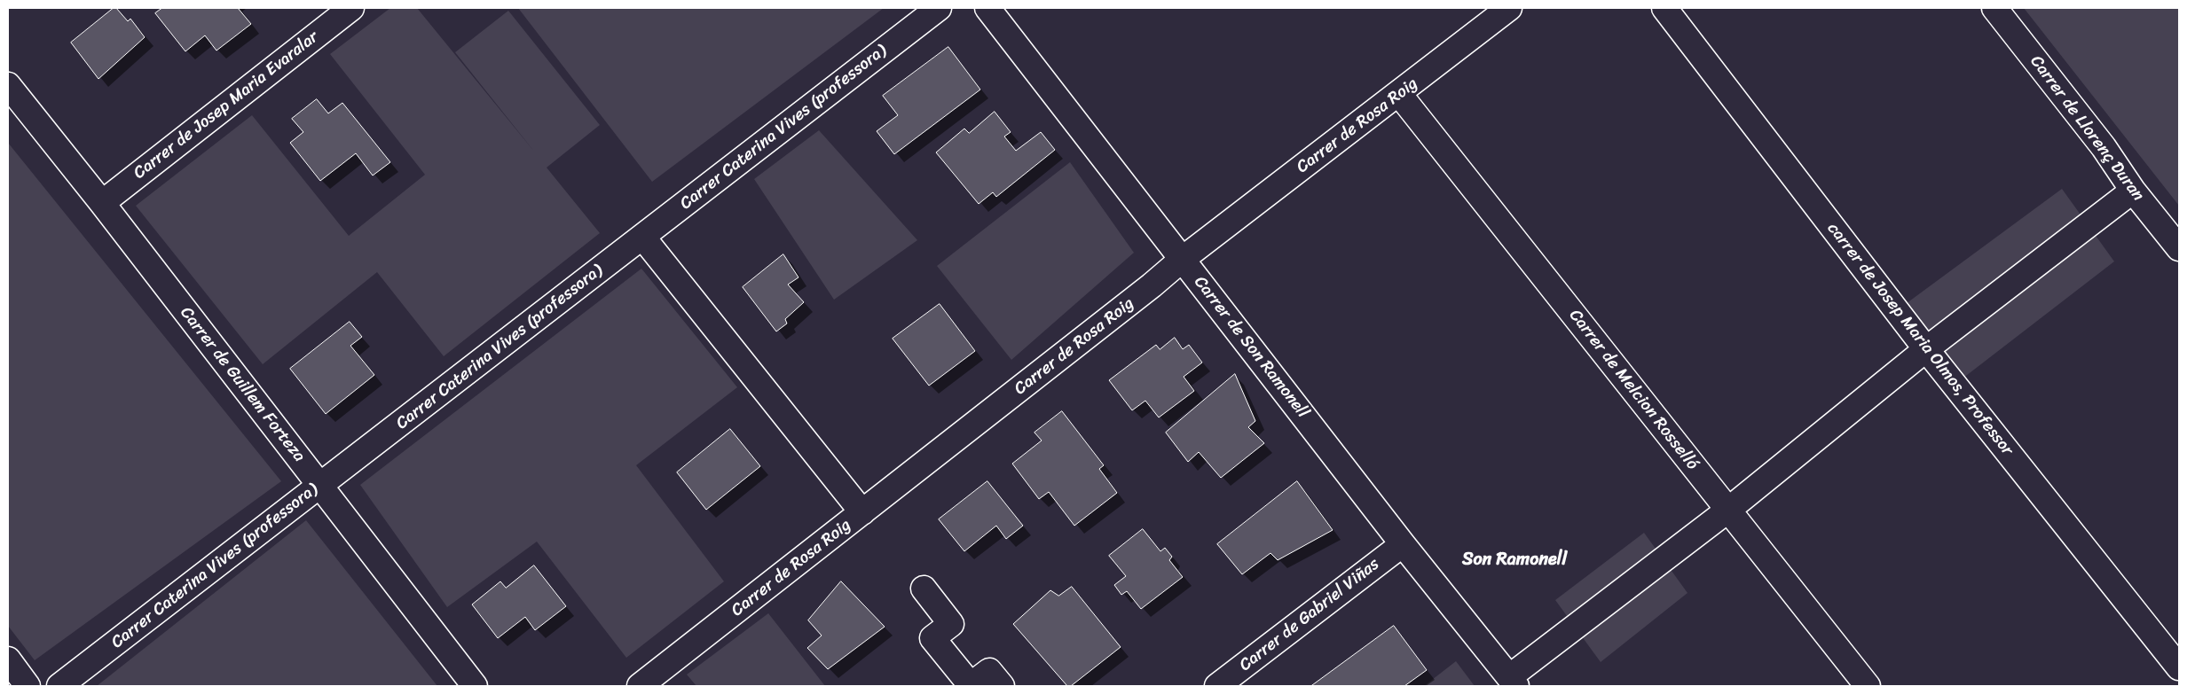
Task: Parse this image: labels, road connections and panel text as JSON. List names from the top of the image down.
{
  "streets": {
    "street": [
      "Carrer de Josep Maria Evaralar",
      "Carrer de Rosa Roig",
      "Carrer Caterina Vives (professora)",
      "Carrer de Llorenç Duran",
      "carrer de Josep Maria Olmos, Professor",
      "Carrer de Son Ramonell",
      "Carrer de Guillem Forteza",
      "Carrer de Melcion Rosselló",
      "Carrer de Gabriel Viñas"
    ]
  },
  "crossings": [
    ["Carrer de Josep Maria Evaralar", "Carrer de Guillem Forteza"],
    ["Carrer de Rosa Roig", "Carrer de Son Ramonell"],
    ["Carrer de Rosa Roig", "Carrer de Melcion Rosselló"],
    ["Carrer Caterina Vives (professora)", "Carrer de Guillem Forteza"],
    ["Carrer de Son Ramonell", "Carrer de Gabriel Viñas"]
  ],
  "districts": ["Son Ramonell"]
}
